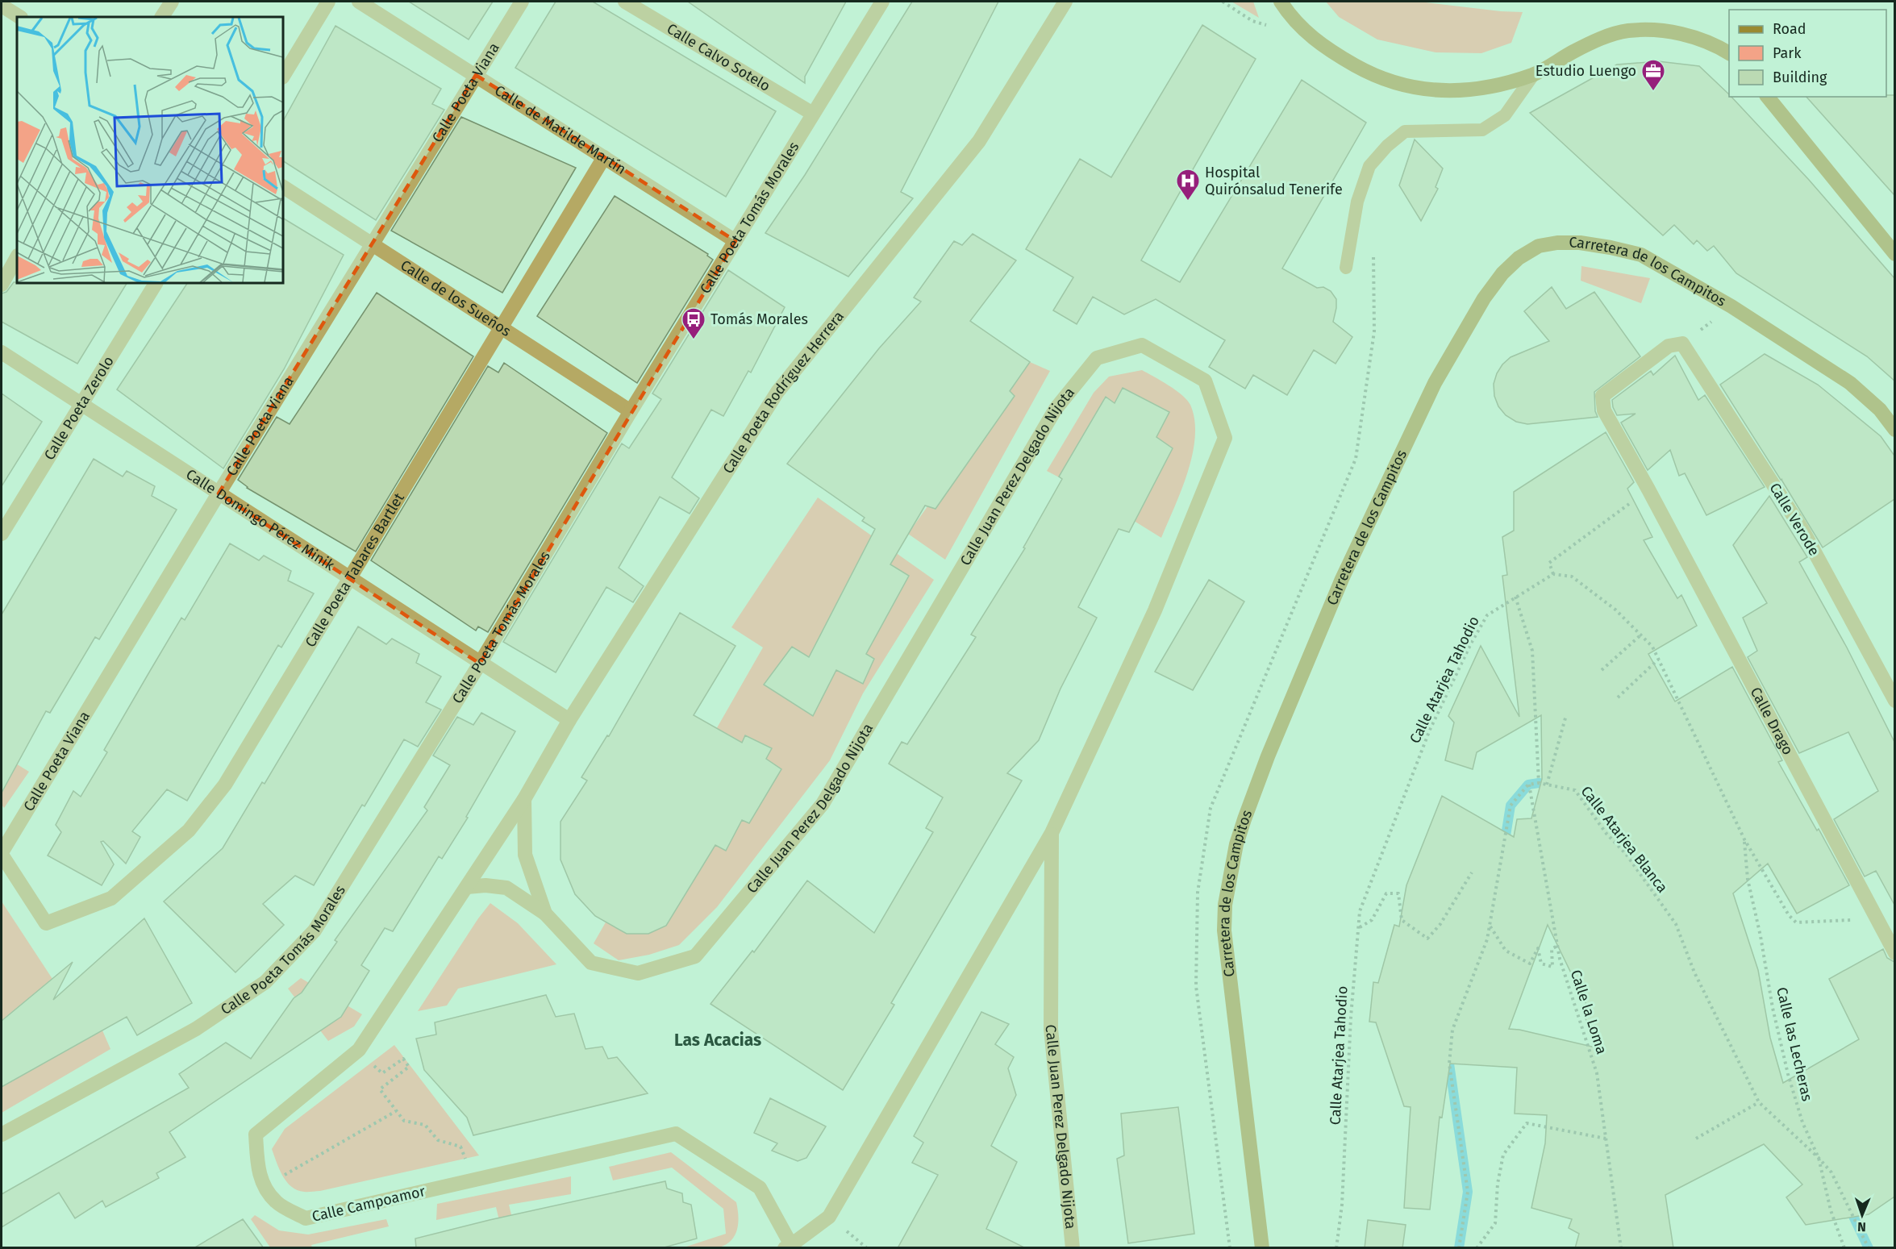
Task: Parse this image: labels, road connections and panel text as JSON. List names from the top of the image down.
{
  "streets": {
    "main road": ["Carretera de los Campitos"],
    "street": [
      "Calle Calvo Sotelo",
      "Calle Poeta Viana",
      "Calle de Matilde Martín",
      "Calle Poeta Tomás Morales",
      "Calle de los Sueños",
      "Calle Poeta Rodríguez Herrera",
      "Calle Poeta Zerolo",
      "Calle Juan Perez Delgado Nijota",
      "Calle Verode",
      "Calle Domingo Pérez Minik",
      "Calle Poeta Tabares Bartlet",
      "Calle Drago",
      "Calle Campoamor"
    ],
    "path": [
      "Calle Atarjea Tahodio",
      "Calle Atarjea Blanca",
      "Calle la Loma",
      "Calle las Lecheras"
    ]
  },
  "crossings": [
    ["Calle Calvo Sotelo", "Calle Poeta Tomás Morales"],
    ["Calle Poeta Viana", "Calle de Matilde Martín"],
    ["Calle Poeta Viana", "Calle de los Sueños"],
    ["Calle Poeta Viana", "Calle Domingo Pérez Minik"],
    ["Calle Poeta Viana", "Calle Poeta Tabares Bartlet"],
    ["Calle de Matilde Martín", "Calle Poeta Tomás Morales"],
    ["Calle de Matilde Martín", "Calle Poeta Tabares Bartlet"],
    ["Calle Poeta Tomás Morales", "Calle de los Sueños"],
    ["Calle Poeta Tomás Morales", "Calle Domingo Pérez Minik"],
    ["Calle de los Sueños", "Calle Poeta Tabares Bartlet"],
    ["Calle Poeta Rodríguez Herrera", "Calle Juan Perez Delgado Nijota"],
    ["Calle Poeta Rodríguez Herrera", "Calle Domingo Pérez Minik"],
    ["Calle Poeta Rodríguez Herrera", "Calle Campoamor"],
    ["Calle Poeta Zerolo", "Calle Domingo Pérez Minik"],
    ["Calle Juan Perez Delgado Nijota", "Calle Campoamor"],
    ["Calle Verode", "Calle Drago"],
    ["Calle Domingo Pérez Minik", "Calle Poeta Tabares Bartlet"],
    ["Calle Atarjea Blanca", "Calle la Loma"],
    ["Calle Atarjea Blanca", "Calle las Lecheras"]
  ],
  "districts": ["Las Acacias"],
  "places": {
    "office": ["Estudio Luengo"],
    "hospital": ["Hospital Quirónsalud Tenerife"],
    "bus stop": ["Tomás Morales"]
  },
  "legend": ["Road", "Park", "Building"],
  "north": "bottom"
}
